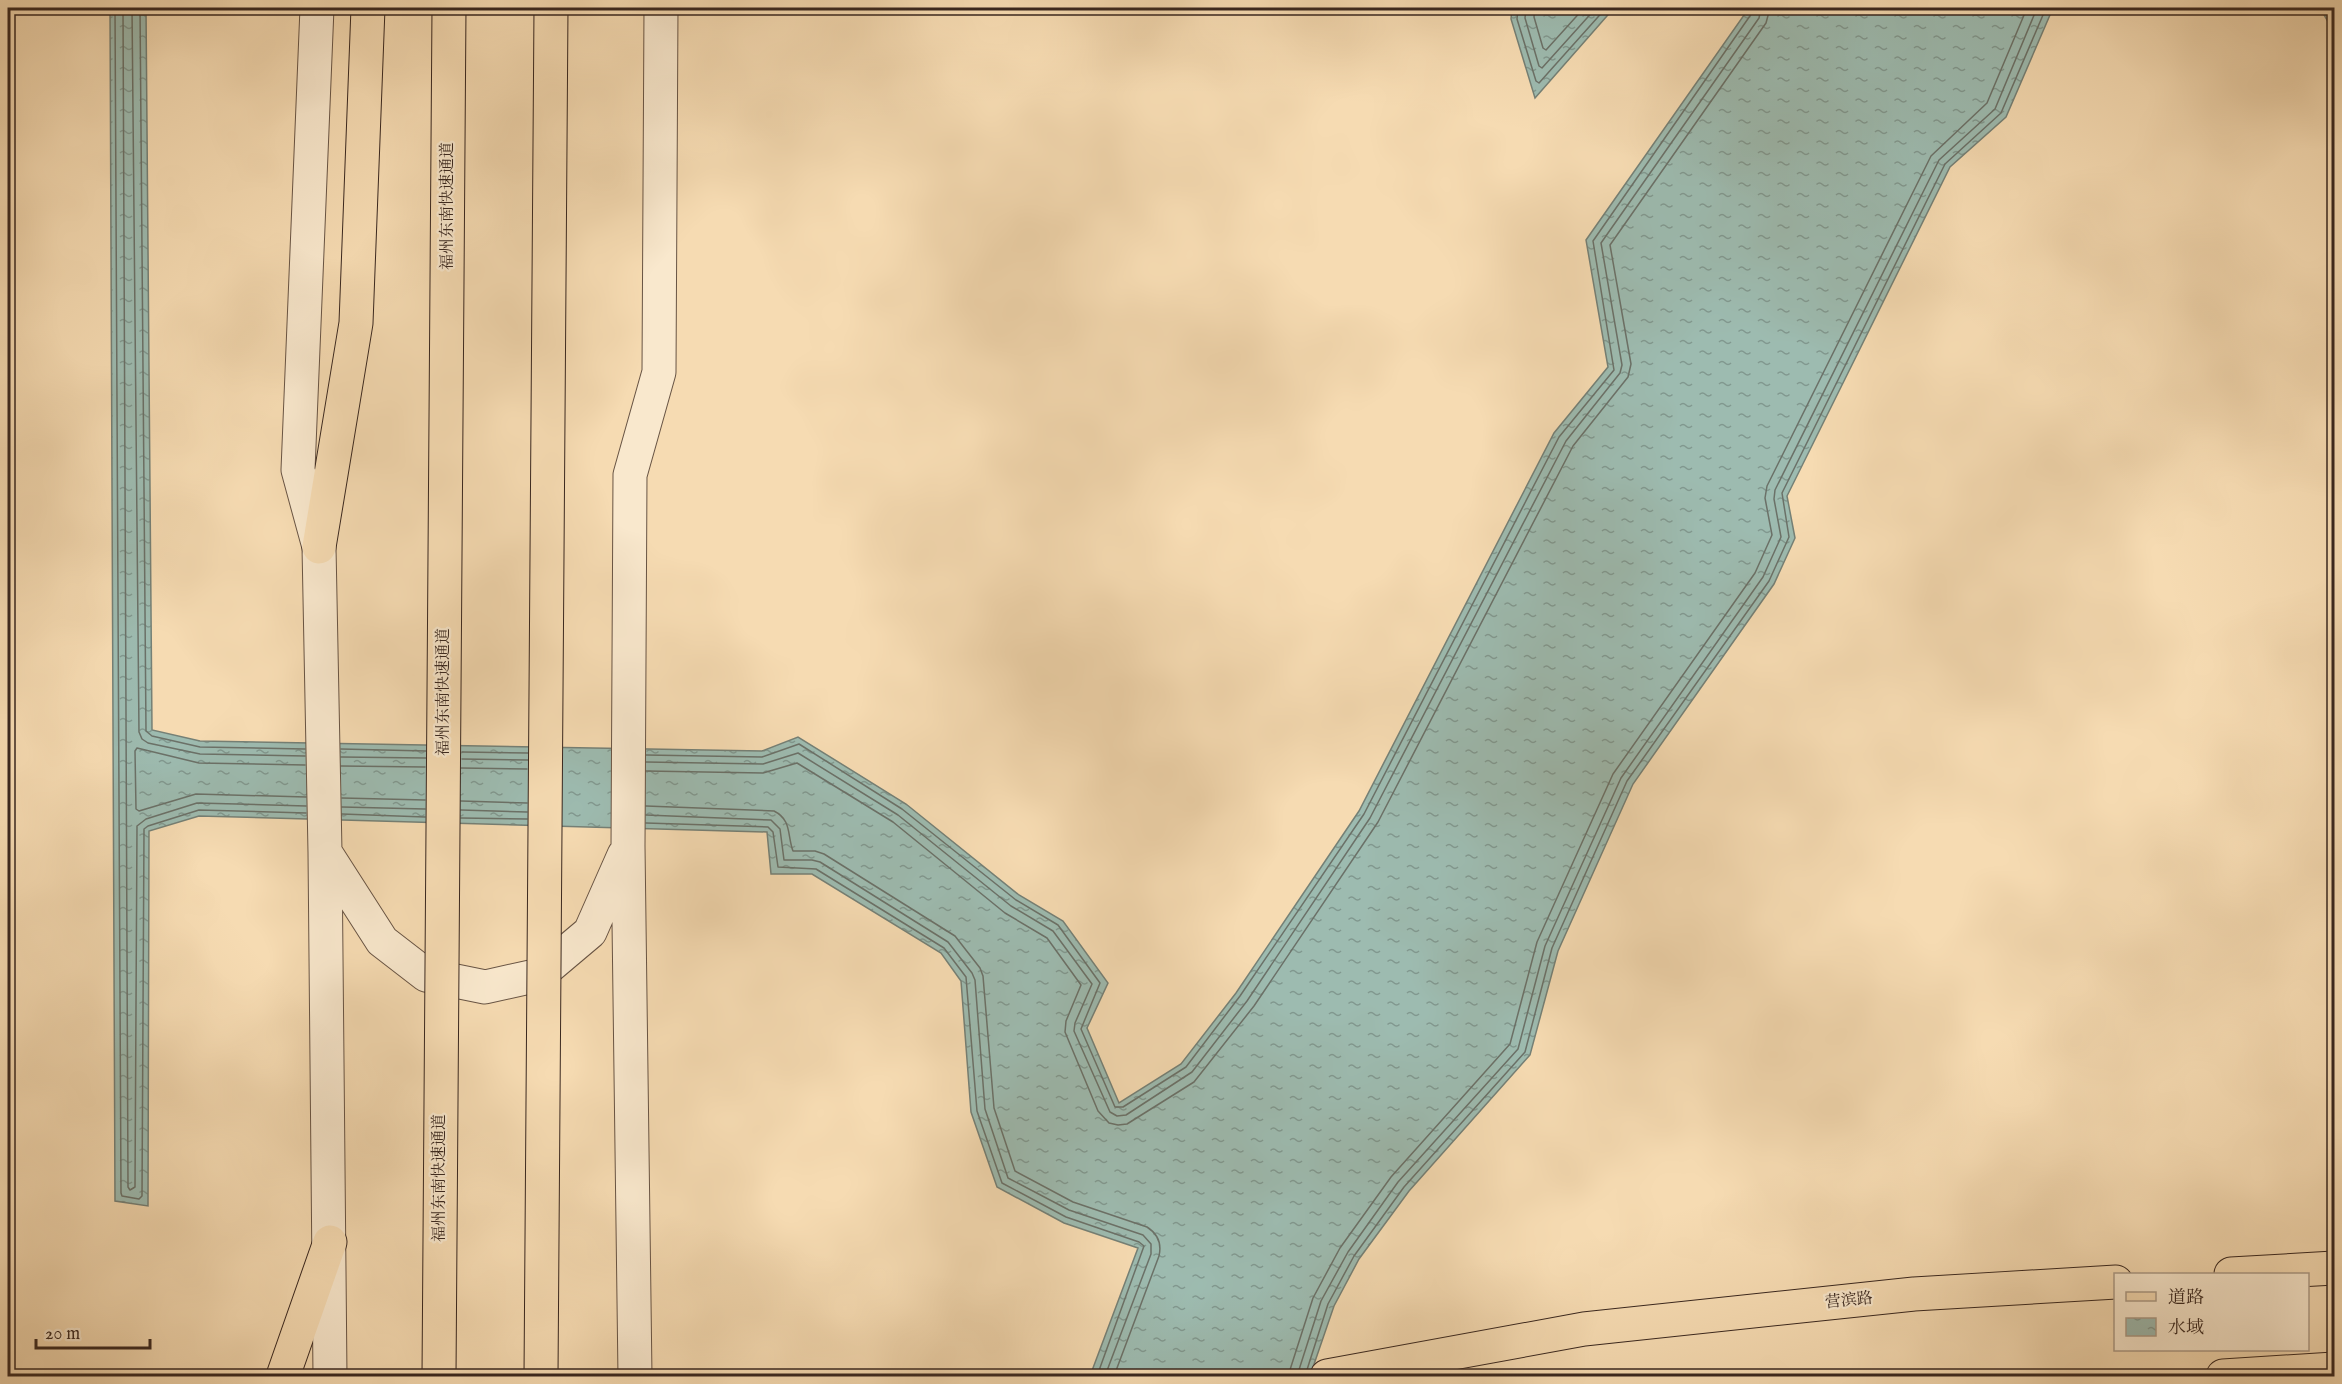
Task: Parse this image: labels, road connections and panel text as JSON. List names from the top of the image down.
{
  "streets": {
    "main road": ["福州东南快速通道", "营滨路"]
  },
  "legend": ["道路", "水域"],
  "scale_bar": "20 m"
}
